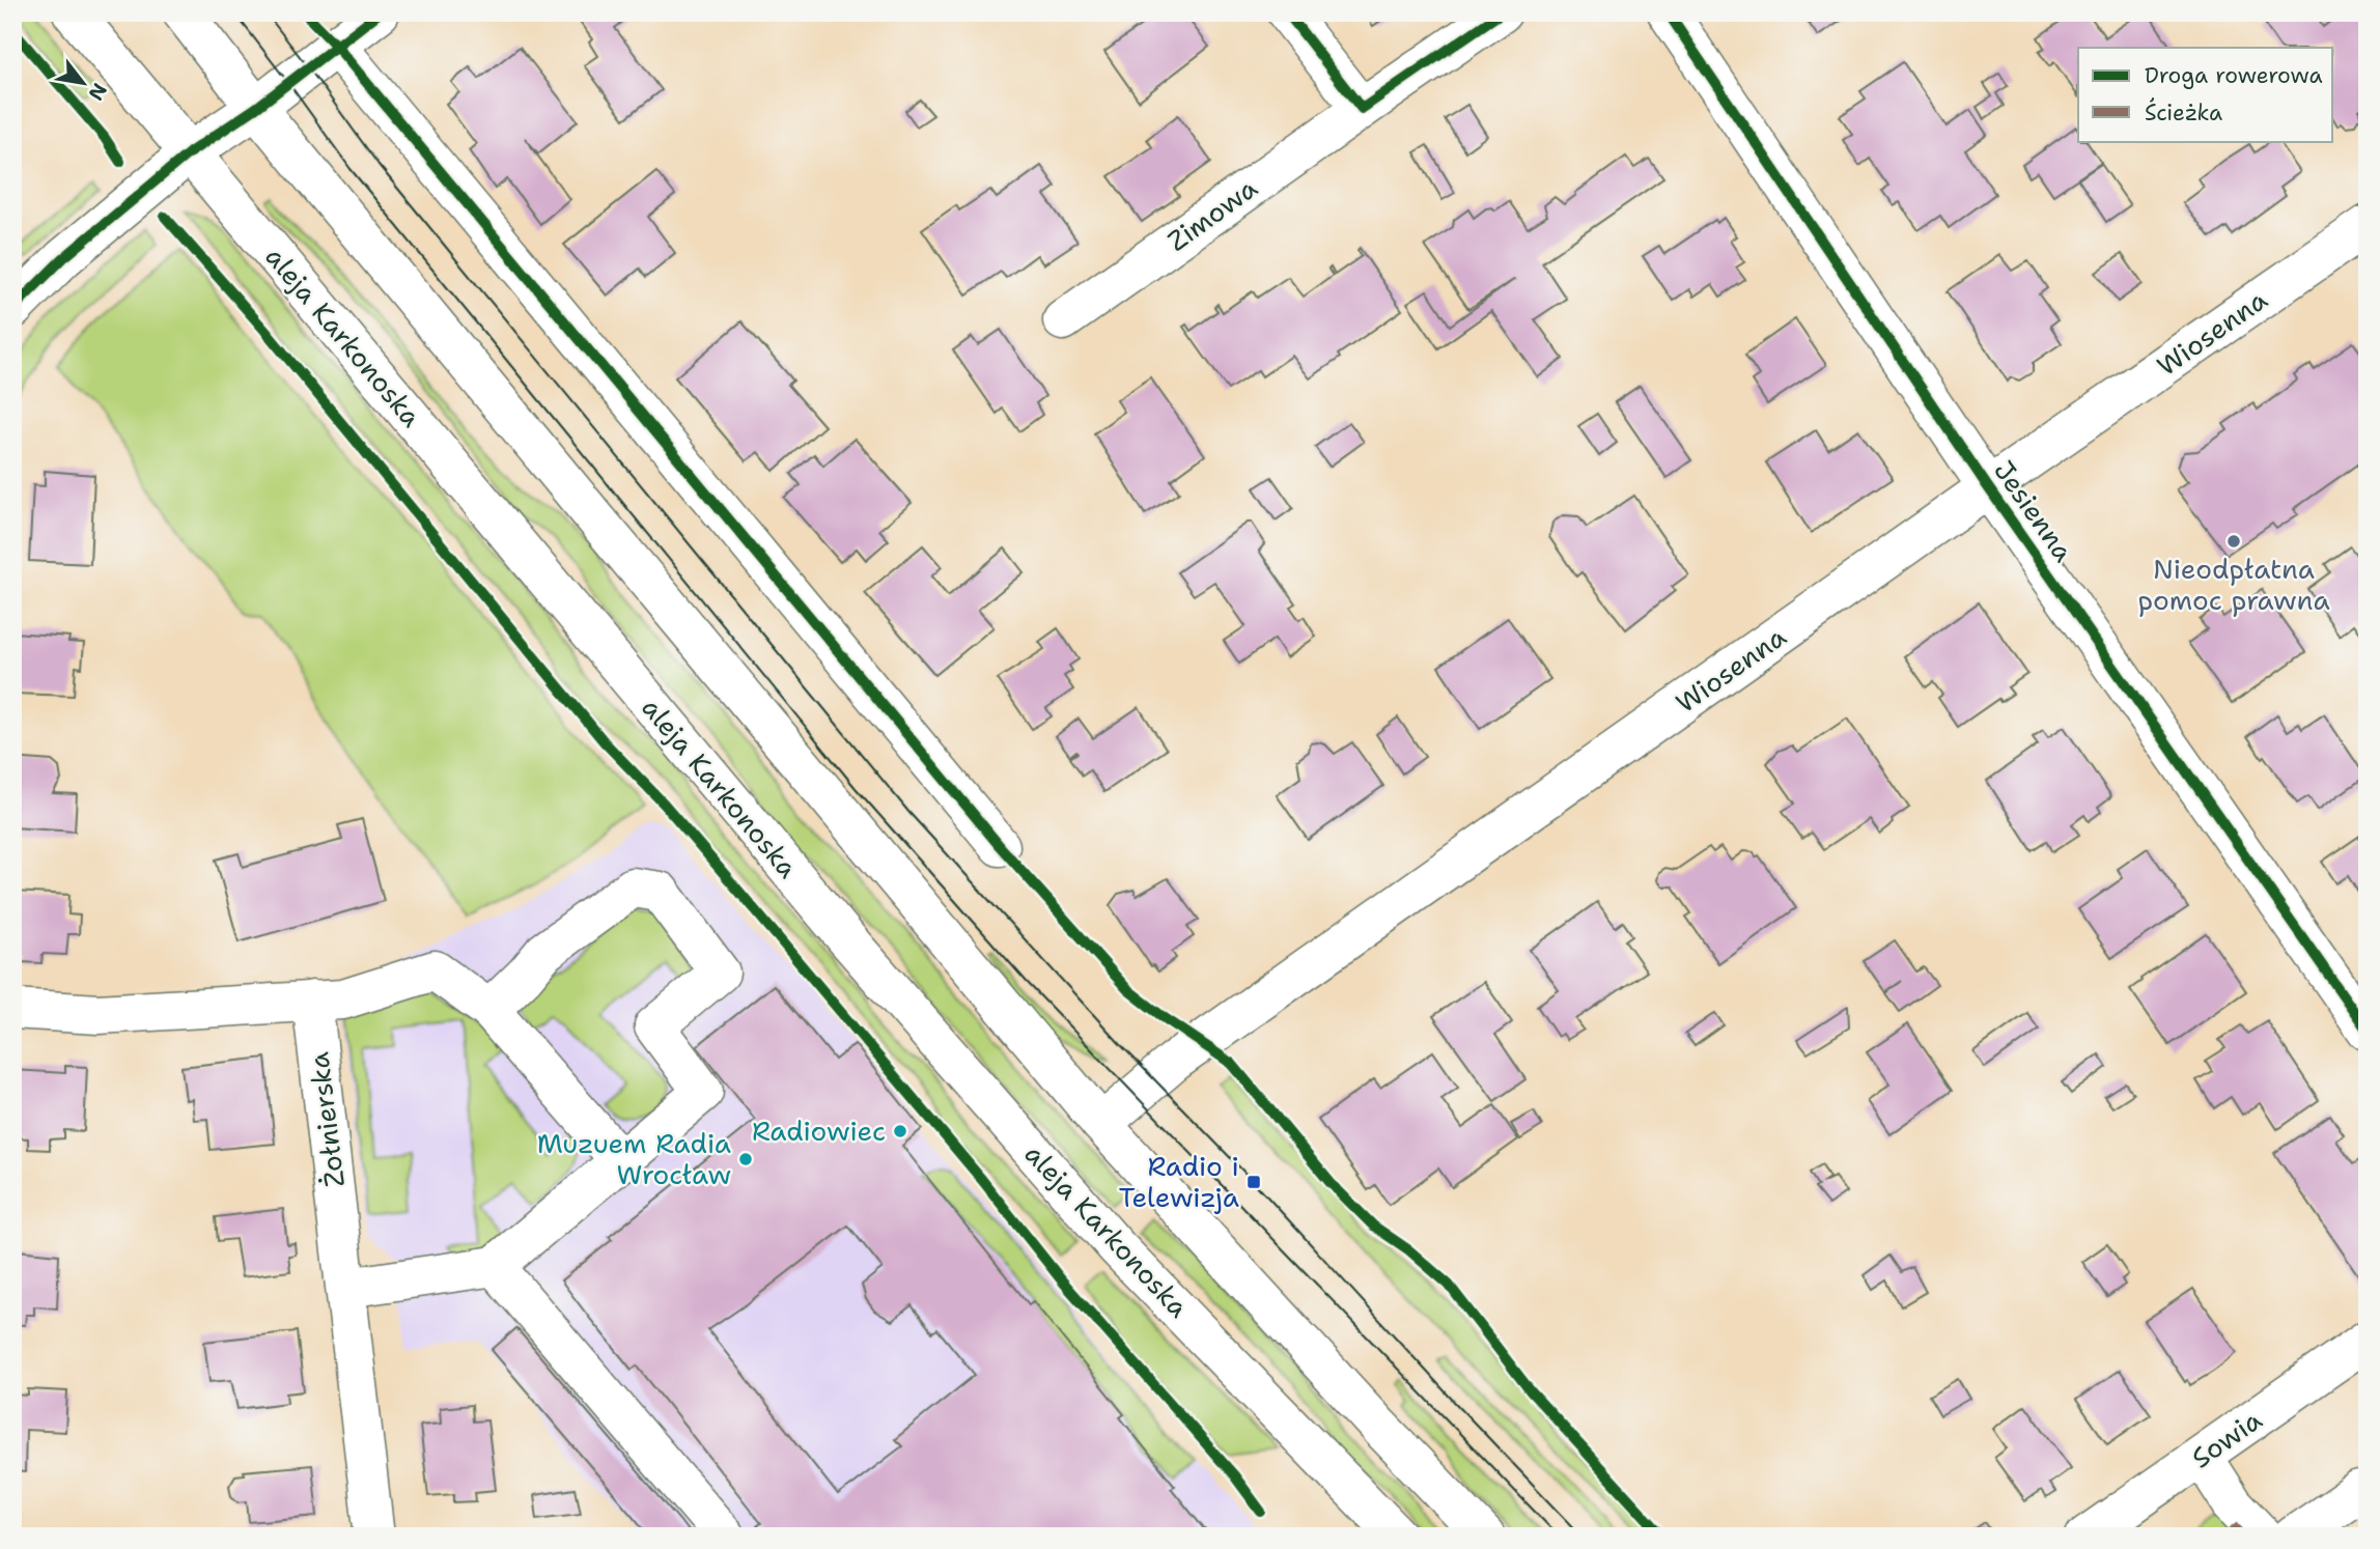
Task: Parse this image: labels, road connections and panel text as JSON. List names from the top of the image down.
{
  "streets": {
    "street": [
      "Zimowa",
      "Wiosenna",
      "aleja Karkonoska",
      "Jesienna",
      "Żołnierska",
      "Sowia"
    ]
  },
  "crossings": [
    ["Wiosenna", "Jesienna"]
  ],
  "places": {
    "other": ["Nieodpłatna pomoc prawna", "Radiowiec", "Muzuem Radia Wrocław"],
    "transit": ["Radio i Telewizja"]
  },
  "legend": ["Droga rowerowa", "Ścieżka"],
  "north": "bottom right"
}
